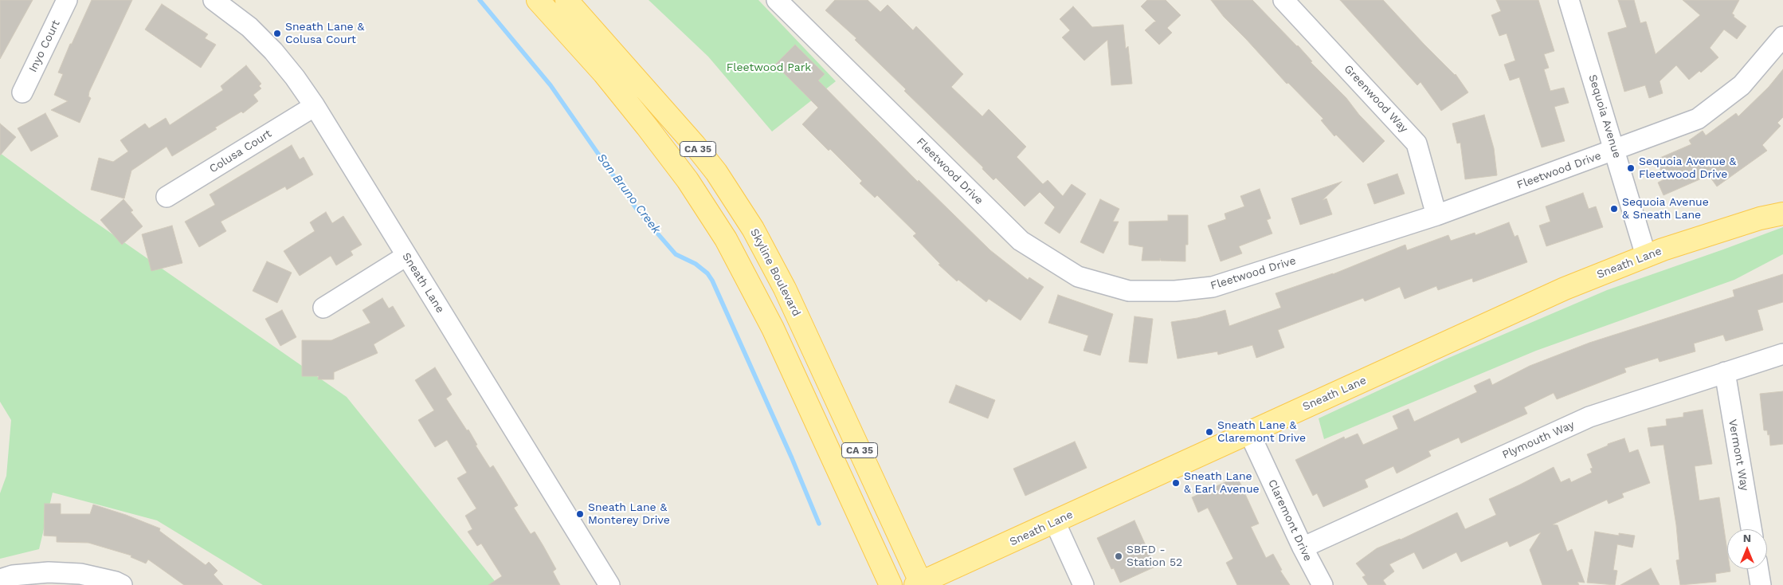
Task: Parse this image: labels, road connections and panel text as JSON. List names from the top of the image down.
{
  "streets": {
    "main road": ["CA 35", "Sneath Lane", "Skyline Boulevard"],
    "street": [
      "Inyo Court",
      "Greenwood Way",
      "Sequoia Avenue",
      "Colusa Court",
      "Fleetwood Drive",
      "Plymouth Way",
      "Vermont Way",
      "Claremont Drive"
    ]
  },
  "crossings": [
    ["Greenwood Way", "Fleetwood Drive"],
    ["Sequoia Avenue", "Fleetwood Drive"],
    ["Sequoia Avenue", "Sneath Lane"],
    ["Colusa Court", "Sneath Lane"],
    ["Sneath Lane", "Skyline Boulevard"],
    ["Sneath Lane", "Claremont Drive"],
    ["Plymouth Way", "Vermont Way"],
    ["Plymouth Way", "Claremont Drive"]
  ],
  "water": ["San Bruno Creek"],
  "parks": ["Fleetwood Park"],
  "places": [
    "Sneath Lane & Colusa Court",
    "Sequoia Avenue & Fleetwood Drive",
    "Sequoia Avenue & Sneath Lane",
    "Sneath Lane & Claremont Drive",
    "Sneath Lane & Earl Avenue",
    "Sneath Lane & Monterey Drive",
    "SBFD - Station 52"
  ],
  "north": "top"
}
